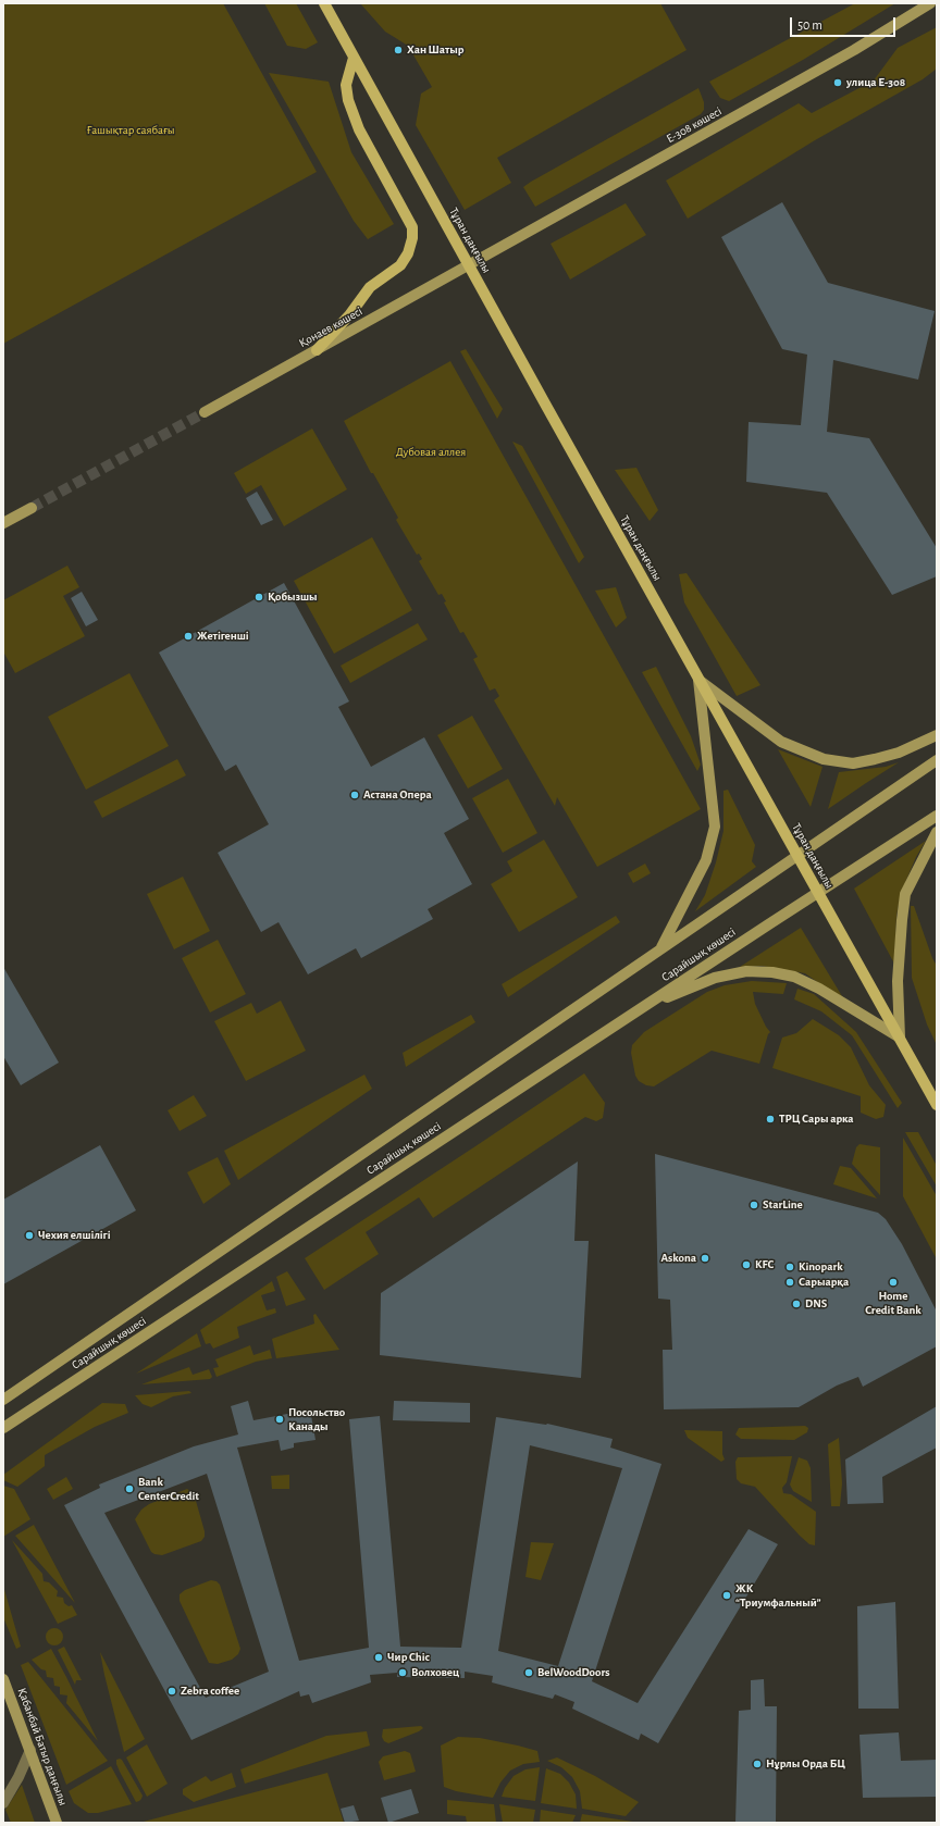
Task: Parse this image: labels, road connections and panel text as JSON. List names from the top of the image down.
{
  "streets": {
    "main road": [
      "Е-308 көшесі",
      "Тұран даңғылы",
      "Қонаев көшесі",
      "Сарайшық көшесі",
      "Қабанбай Батыр даңғылы"
    ]
  },
  "crossings": [
    ["Е-308 көшесі", "Тұран даңғылы"],
    ["Е-308 көшесі", "Қонаев көшесі"],
    ["Тұран даңғылы", "Қонаев көшесі"],
    ["Тұран даңғылы", "Сарайшық көшесі"]
  ],
  "parks": ["Ғашықтар саябағы", "Дубовая аллея"],
  "places": [
    "Хан Шатыр",
    "улица Е-308",
    "Қобызшы",
    "Жетігенші",
    "Астана Опера",
    "ТРЦ Сары арка",
    "StarLine",
    "Чехия елшілігі",
    "Askona",
    "KFC",
    "Kinopark",
    "Сарыарқа",
    "Home Credit Bank",
    "DNS",
    "Посольство Канады",
    "Bank CenterCredit",
    "ЖК “Триумфальный”",
    "Чир Chic",
    "Волховец",
    "BelWoodDoors",
    "Zebra coffee",
    "Нұрлы Орда БЦ"
  ],
  "scale_bar": "50 m"
}
